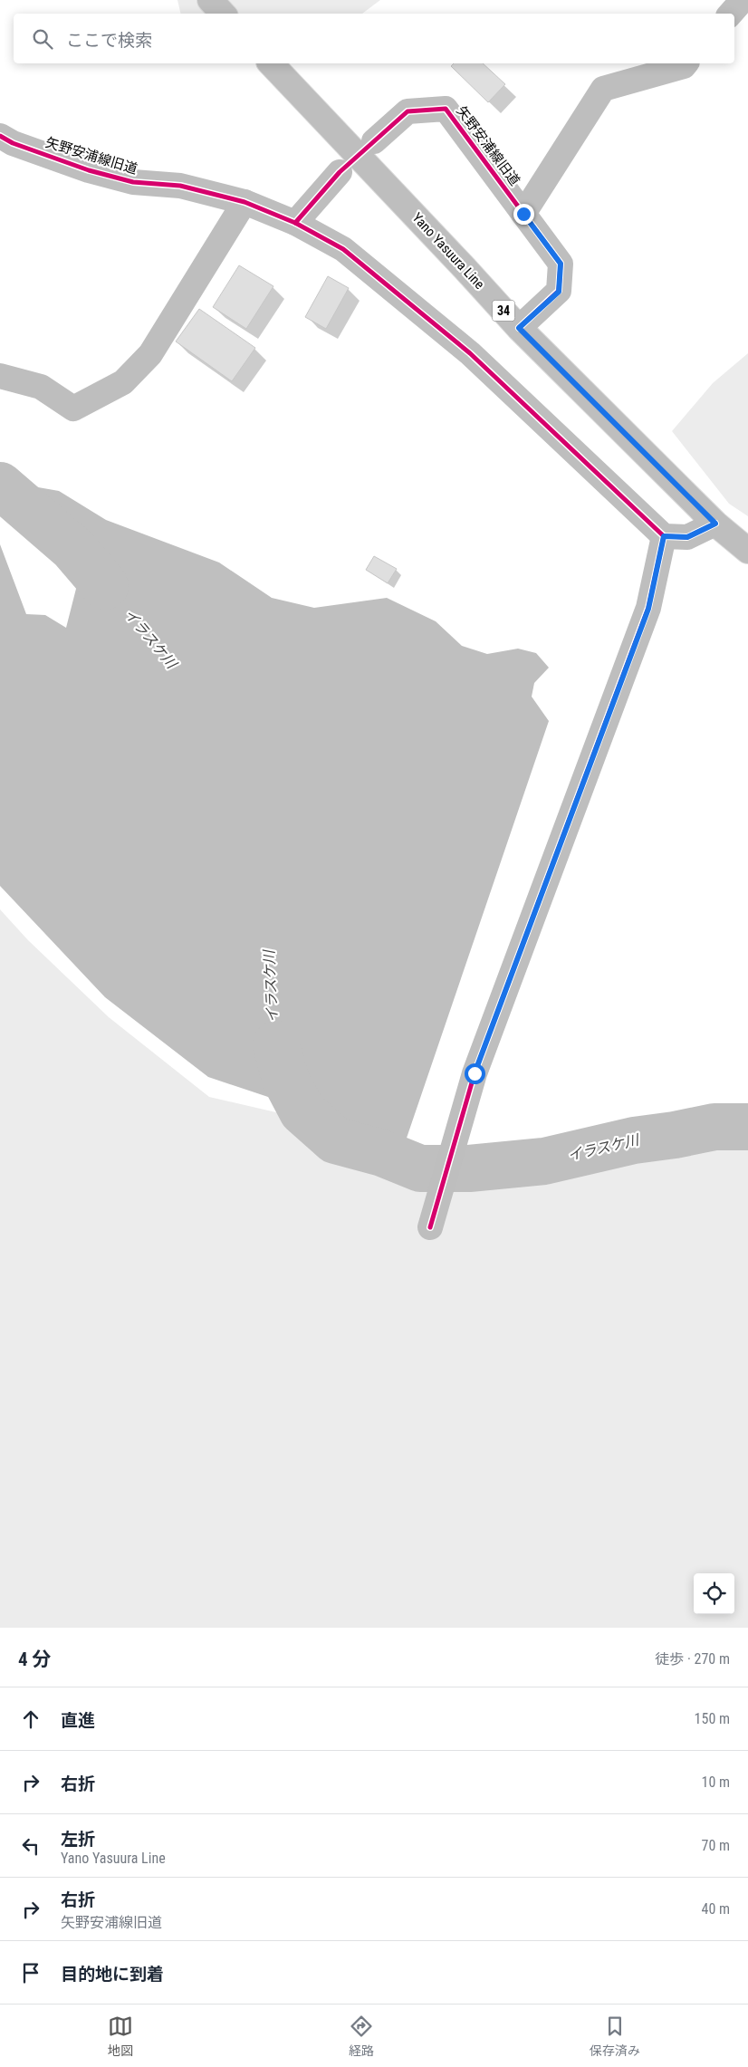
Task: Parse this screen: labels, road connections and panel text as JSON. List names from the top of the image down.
{
  "streets": {
    "street": ["矢野安浦線旧道", "Yano Yasuura Line", "34"]
  },
  "crossings": [
    ["矢野安浦線旧道", "Yano Yasuura Line"]
  ],
  "water": ["イラスケ川"],
  "page": {
    "search": "ここで検索",
    "heading": ["4 分", "徒歩 · 270 m"],
    "list": [
      ["直進", "150 m"],
      ["右折", "10 m"],
      ["左折", "Yano Yasuura Line", "70 m"],
      ["右折", "矢野安浦線旧道", "40 m"],
      "目的地に到着"
    ],
    "nav": ["地図", "経路", "保存済み"]
  }
}
